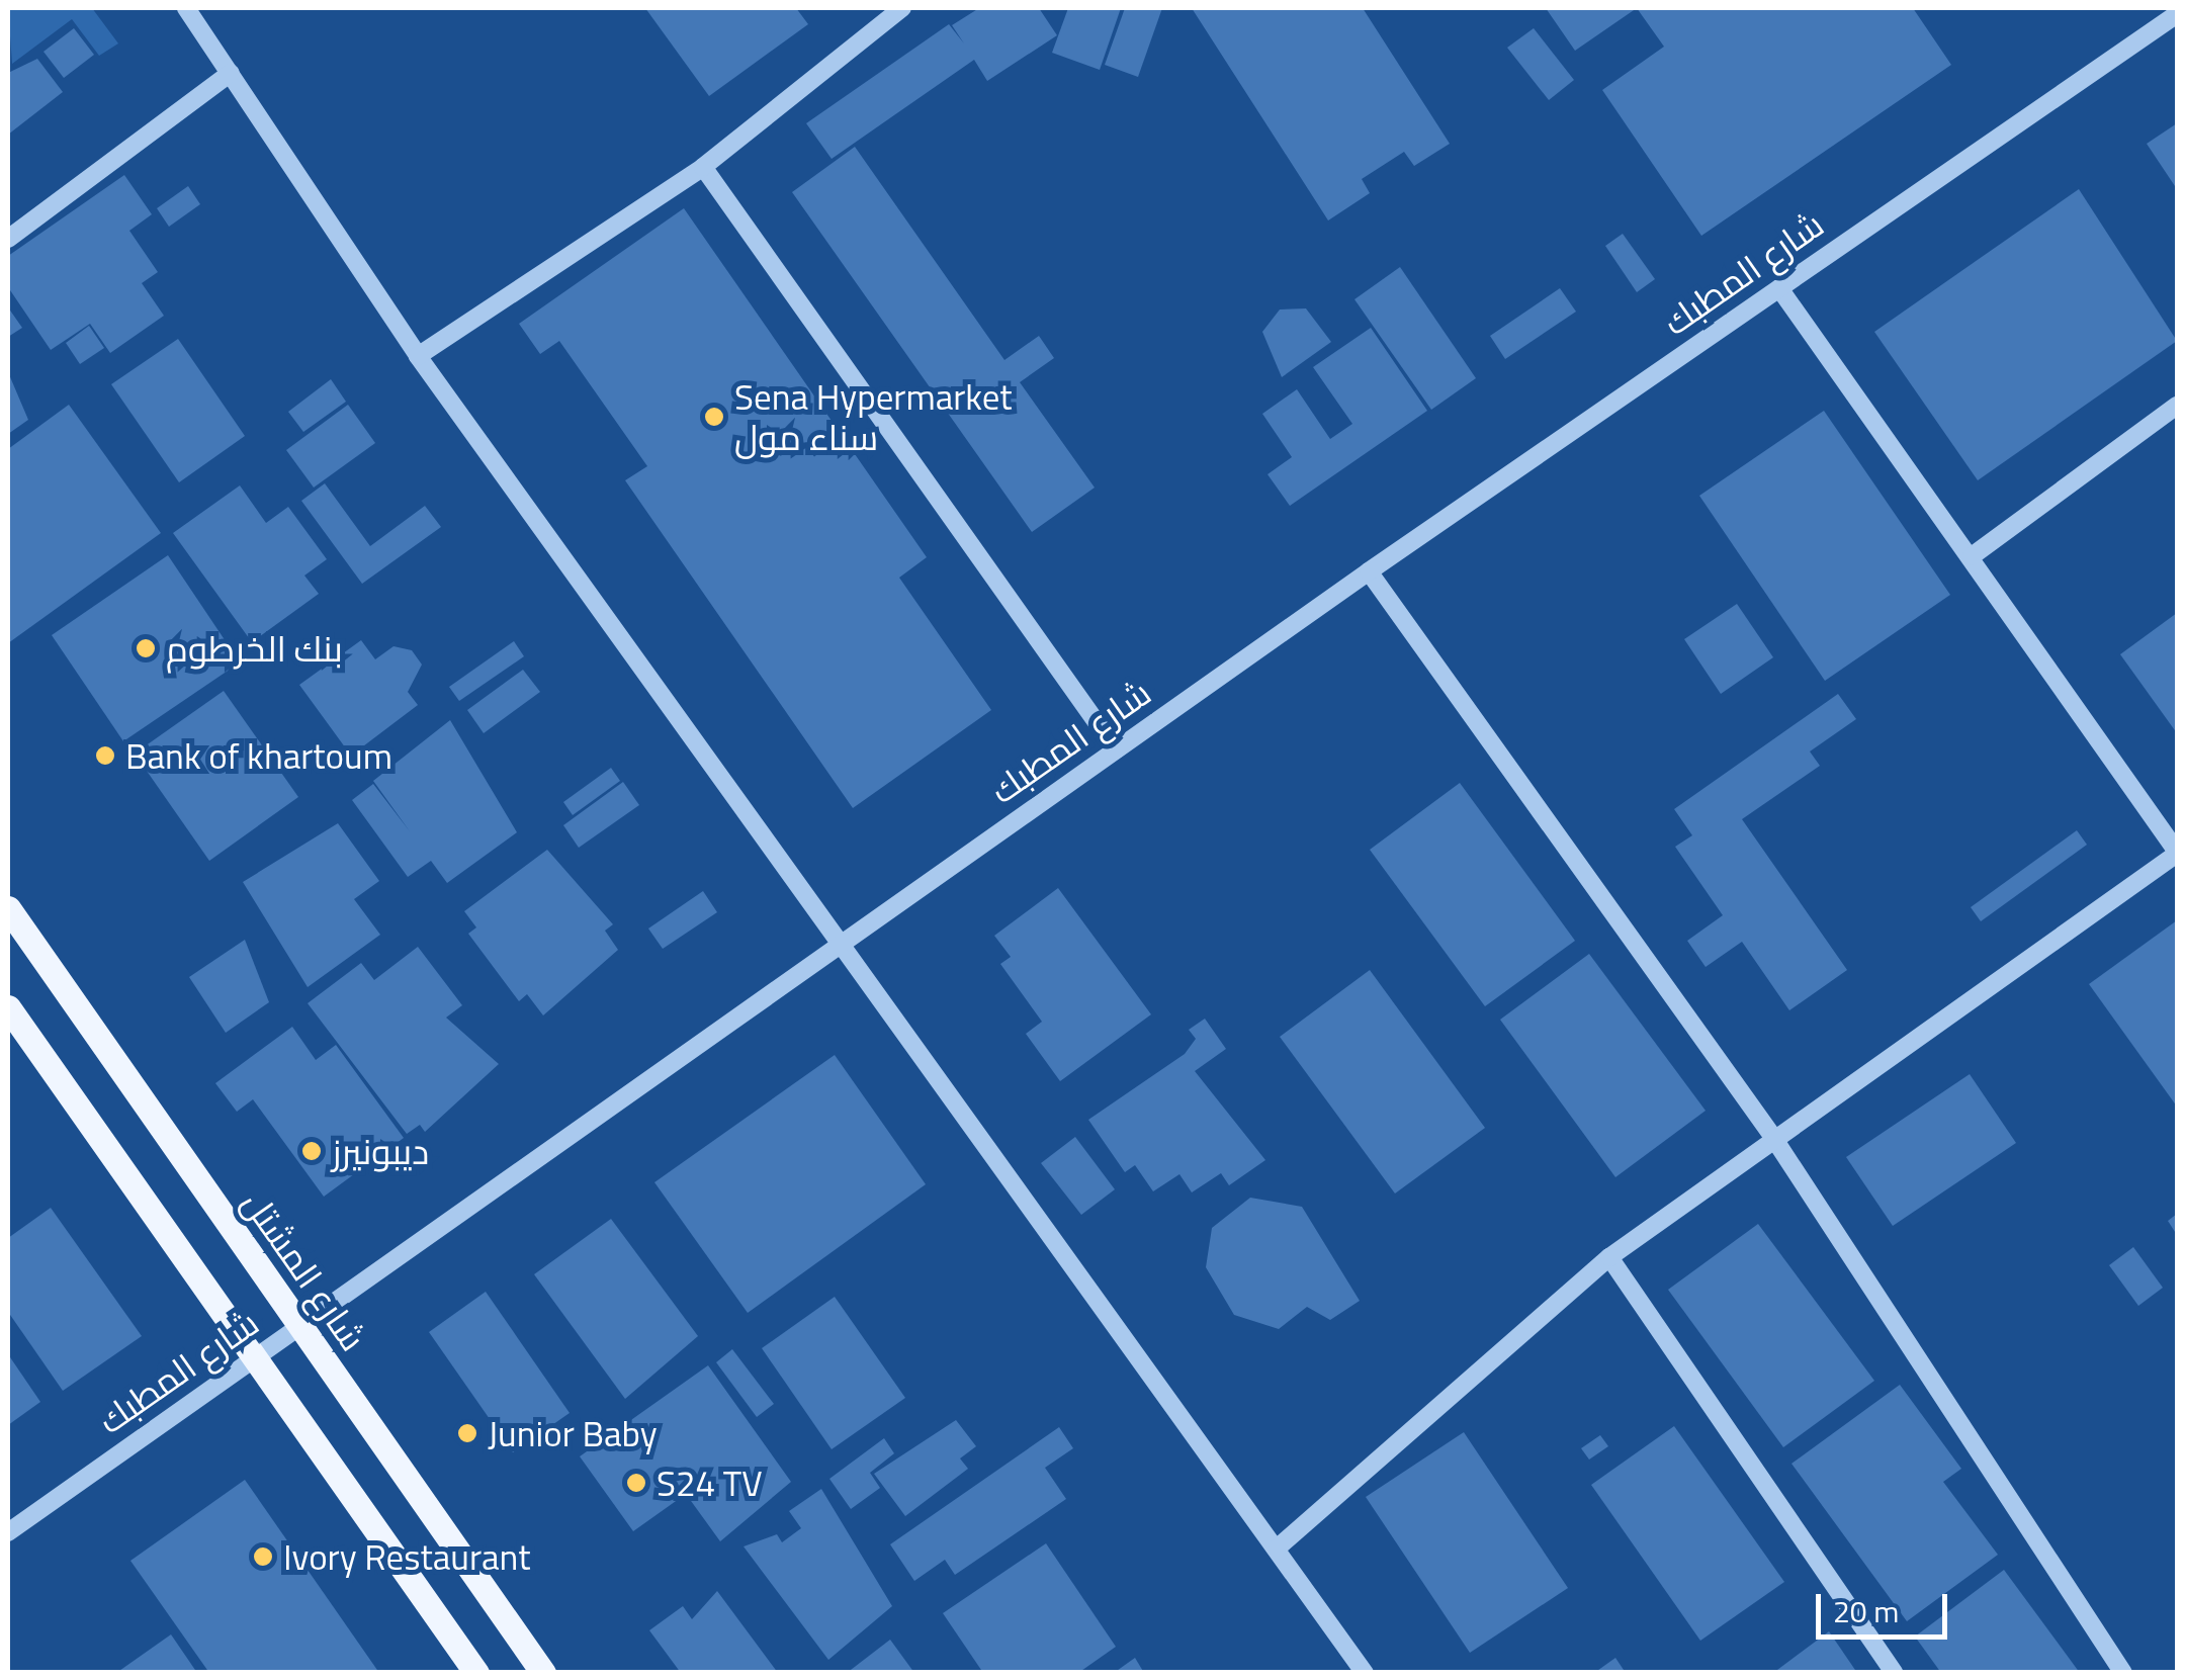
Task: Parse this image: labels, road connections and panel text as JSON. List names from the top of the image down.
{
  "streets": {
    "main road": ["شارع المشتل"],
    "street": ["شارع المطبك"]
  },
  "crossings": [
    ["شارع المطبك", "شارع المشتل"]
  ],
  "places": [
    "Sena Hypermarket سناء مول",
    "بنك الخرطوم",
    "Bank of khartoum",
    "ديبونيرز",
    "Junior Baby",
    "S24 TV",
    "Ivory Restaurant"
  ],
  "scale_bar": "20 m"
}
